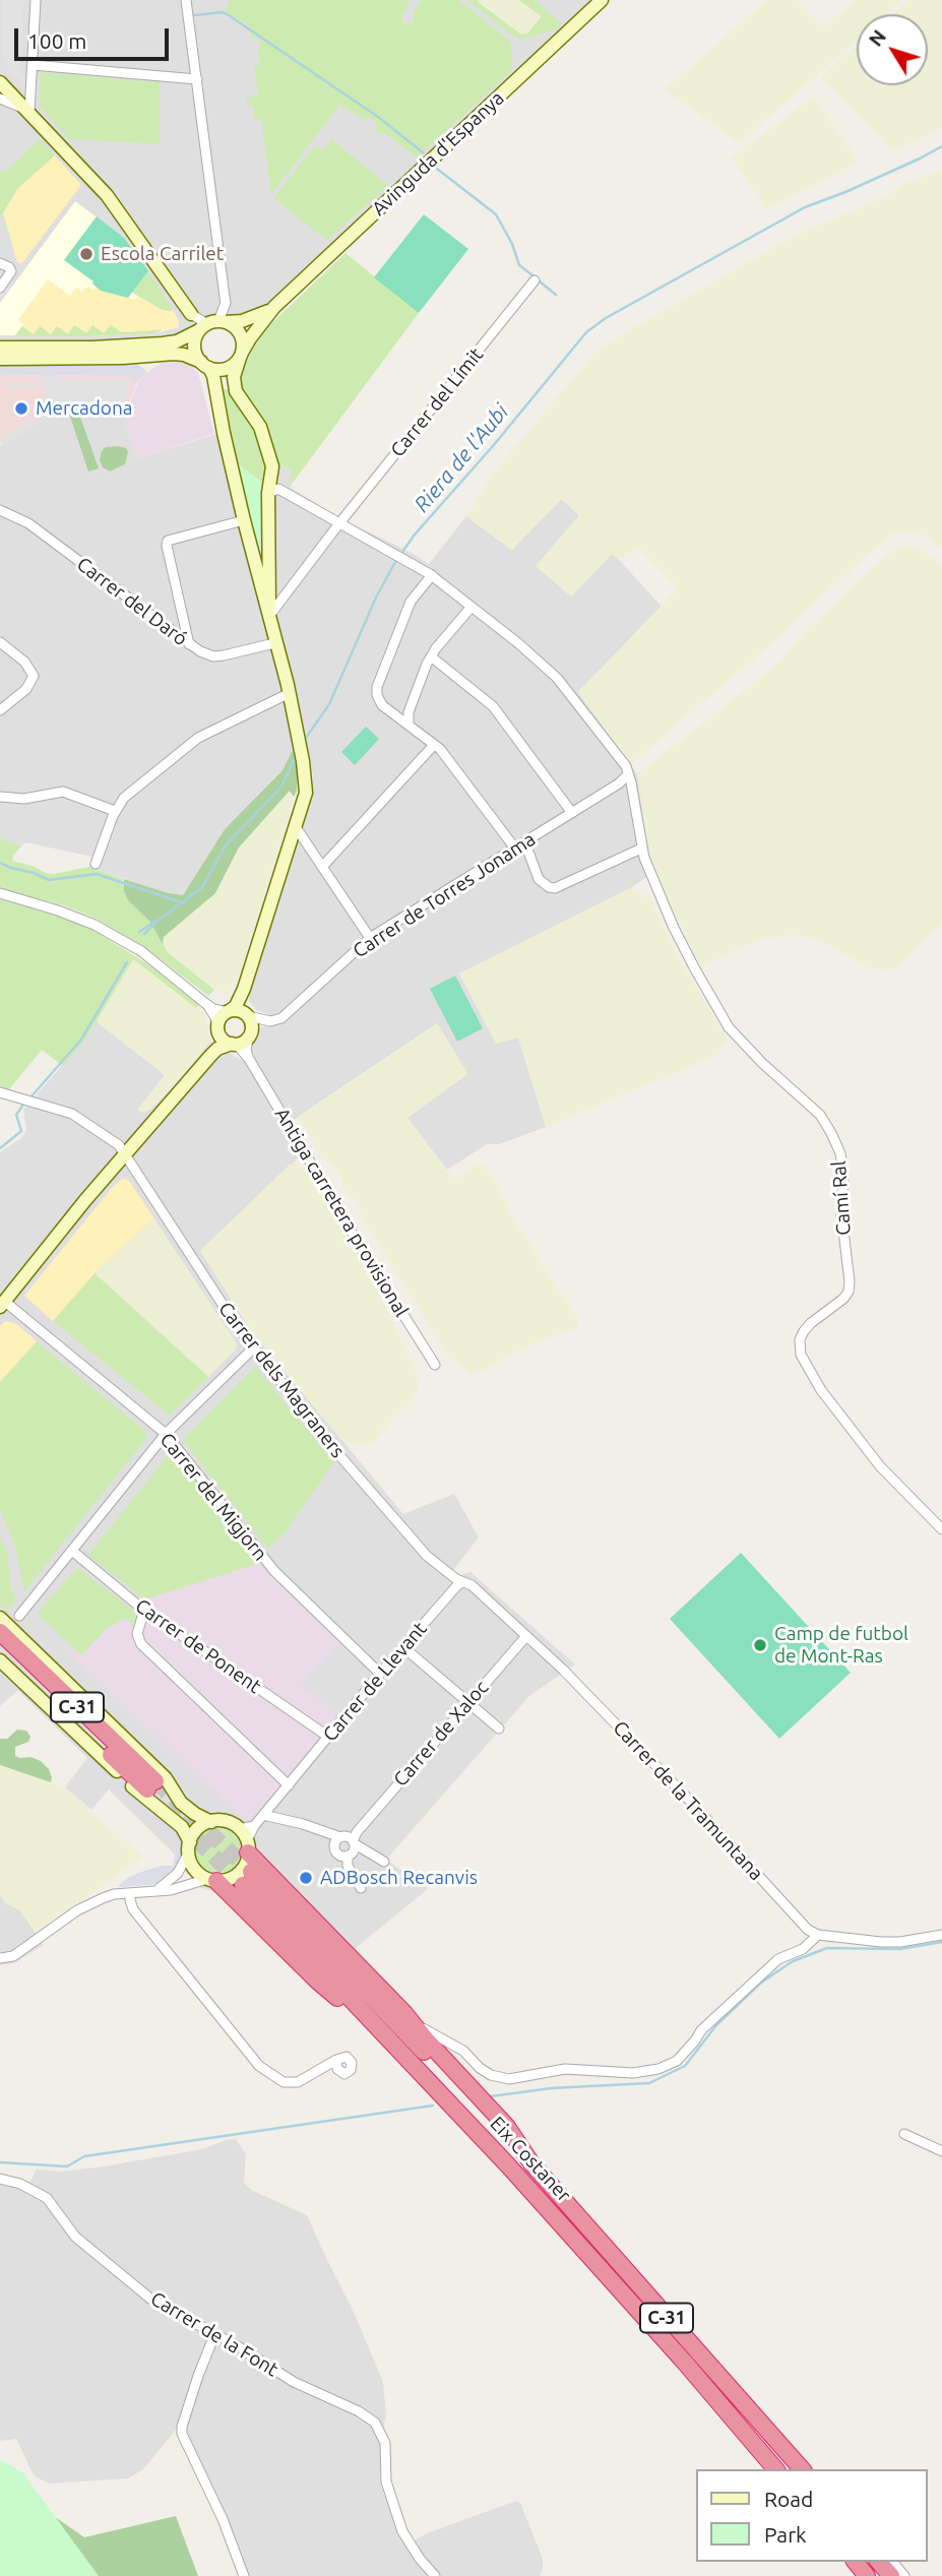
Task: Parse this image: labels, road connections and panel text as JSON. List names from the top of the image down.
{
  "streets": {
    "highway": ["C-31", "Eix Costaner"],
    "main road": ["Avinguda d'Espanya"],
    "street": [
      "Carrer del Límit",
      "Carrer del Daró",
      "Carrer de Torres Jonama",
      "Camí Ral",
      "Antiga carretera provisional",
      "Carrer dels Magraners",
      "Carrer del Migjorn",
      "Carrer de Ponent",
      "Carrer de Llevant",
      "Carrer de Xaloc",
      "Carrer de la Tramuntana",
      "Carrer de la Font"
    ]
  },
  "crossings": [
    ["Carrer de Torres Jonama", "Antiga carretera provisional"],
    ["Carrer dels Magraners", "Carrer de Llevant"],
    ["Carrer dels Magraners", "Carrer de la Tramuntana"],
    ["Carrer del Migjorn", "Carrer de Llevant"],
    ["Carrer de Ponent", "Carrer de Llevant"],
    ["Carrer de Llevant", "Carrer de la Tramuntana"],
    ["C-31", "Eix Costaner"],
    ["Carrer de Xaloc", "Carrer de la Tramuntana"]
  ],
  "water": ["Riera de l'Aubi"],
  "places": [
    "Escola Carrilet",
    "Mercadona",
    "Camp de futbol de Mont-Ras",
    "ADBosch Recanvis"
  ],
  "legend": ["Road", "Park"],
  "scale_bar": "100 m",
  "north": "top left"
}
